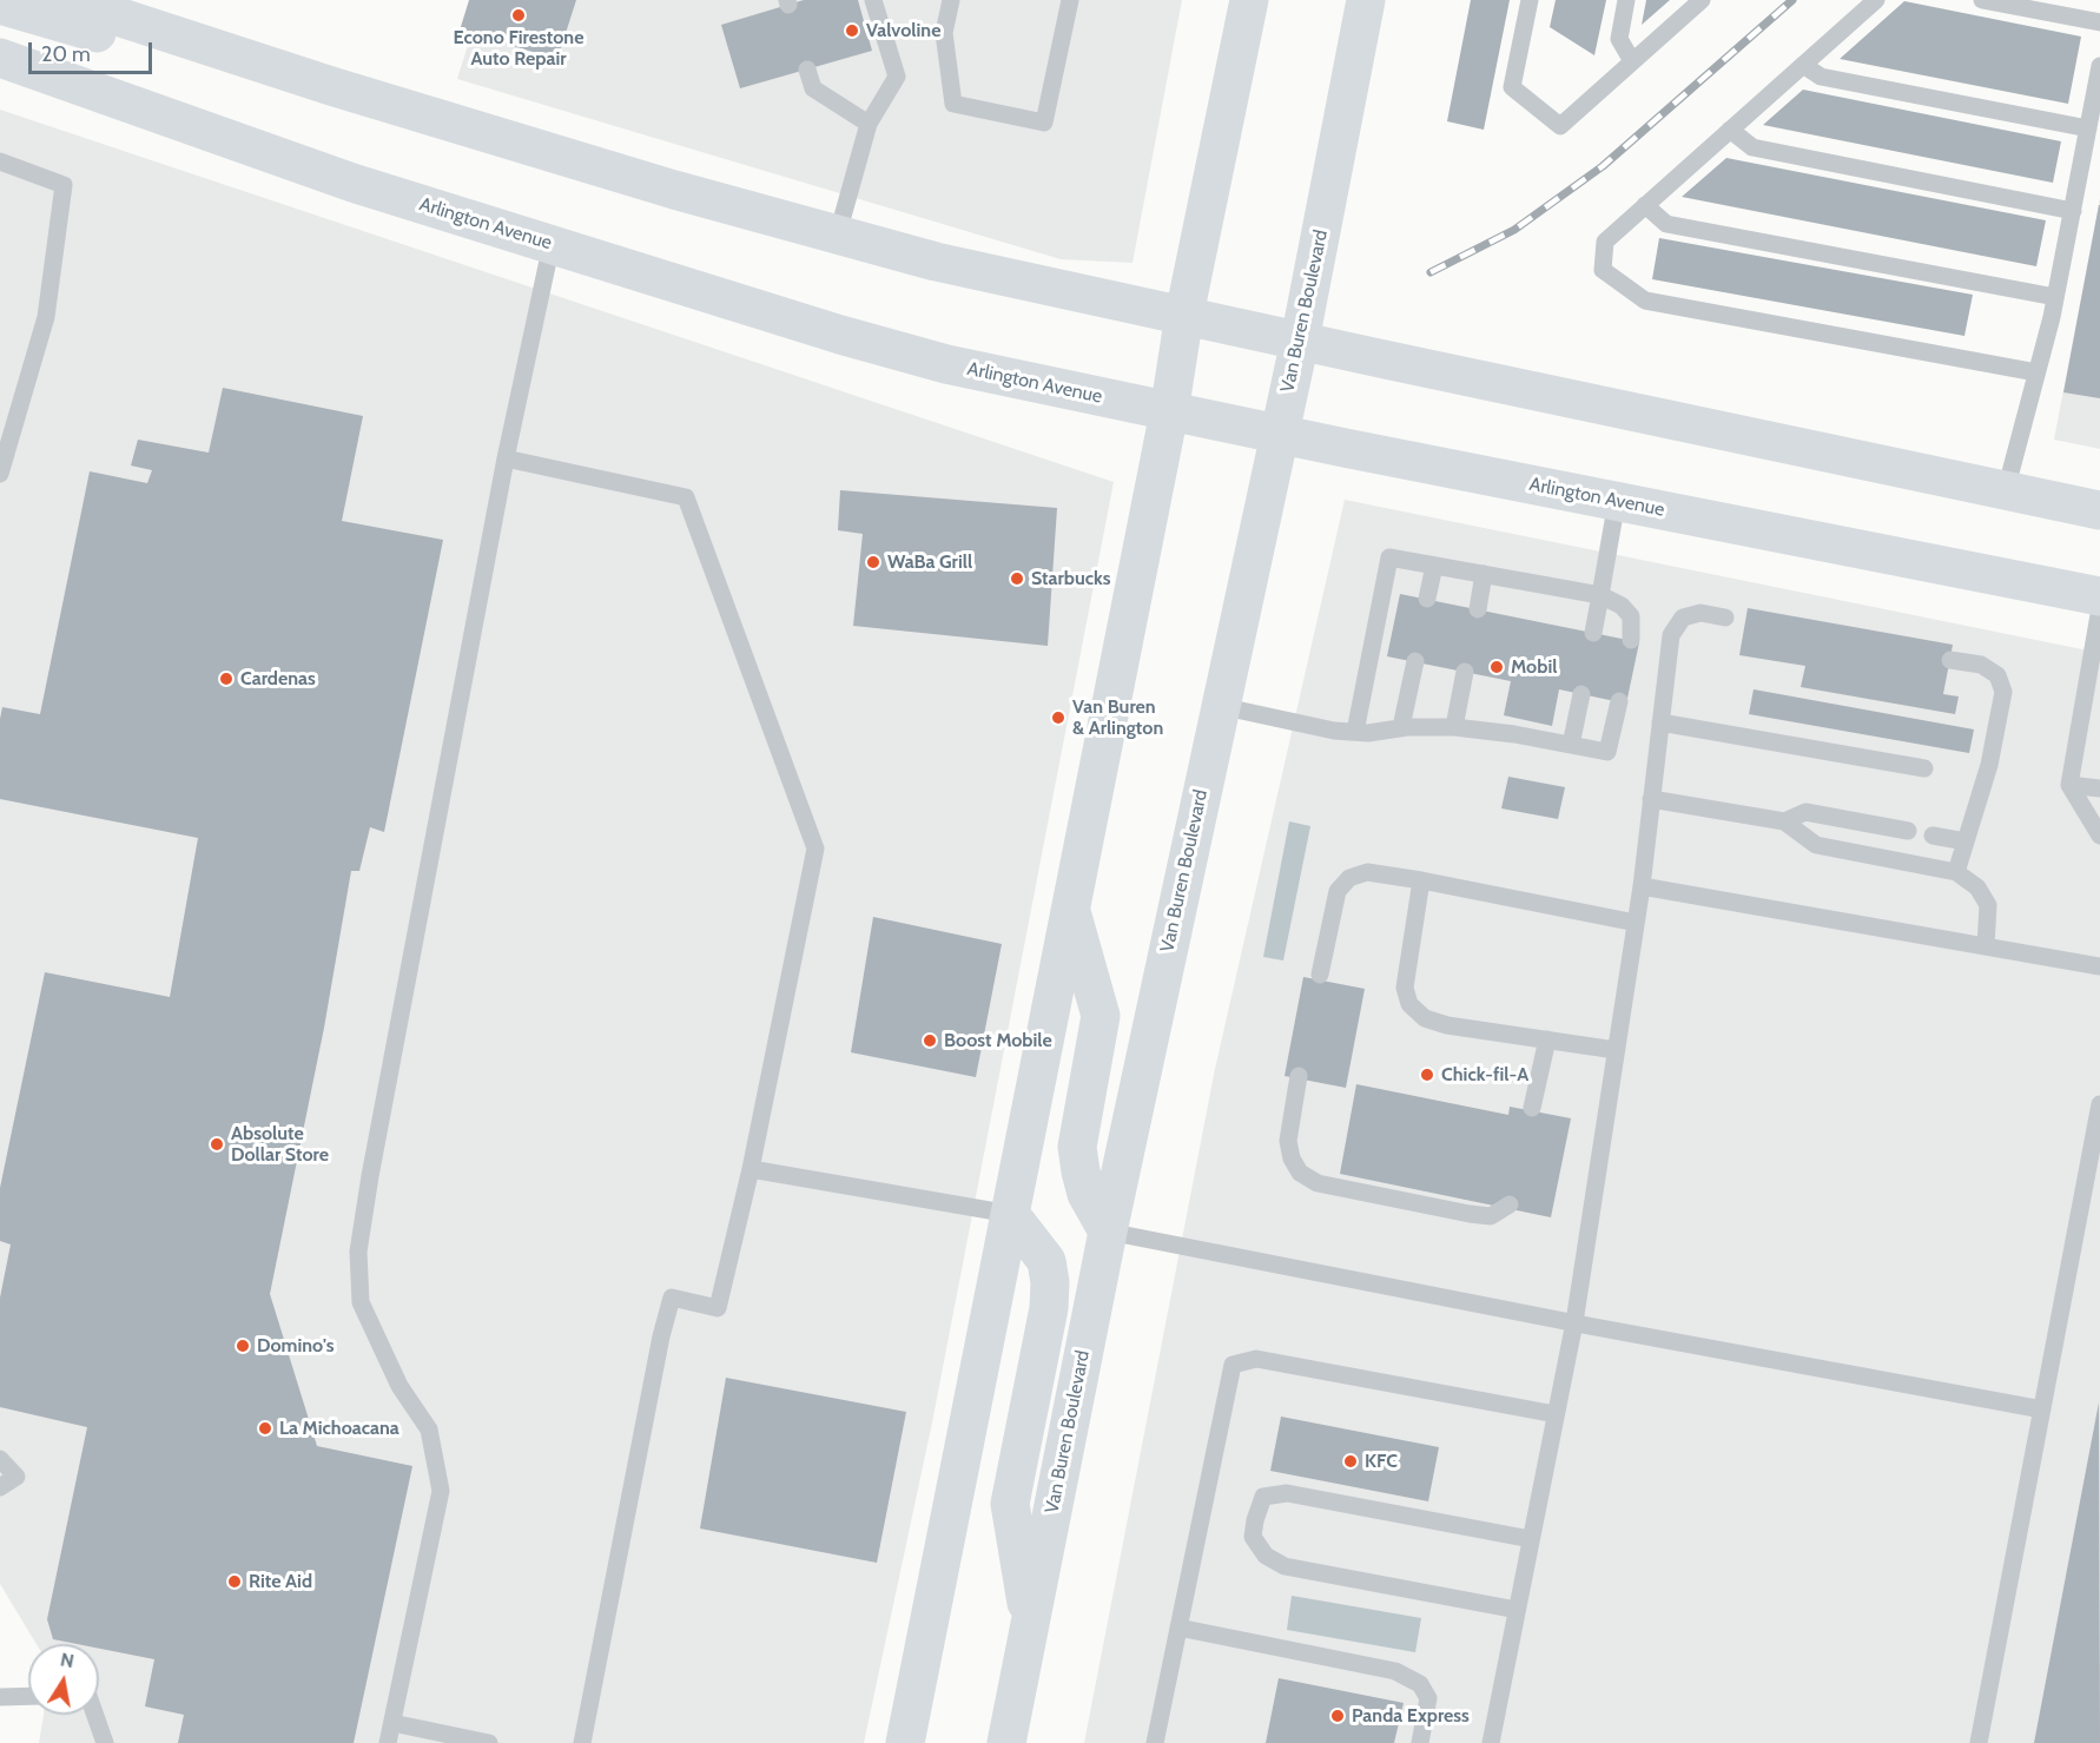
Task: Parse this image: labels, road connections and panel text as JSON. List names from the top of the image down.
{
  "streets": {
    "main road": ["Arlington Avenue", "Van Buren Boulevard"]
  },
  "crossings": [
    ["Arlington Avenue", "Van Buren Boulevard"]
  ],
  "places": [
    "Econo Firestone Auto Repair",
    "Valvoline",
    "WaBa Grill",
    "Starbucks",
    "Mobil",
    "Cardenas",
    "Van Buren & Arlington",
    "Boost Mobile",
    "Chick-fil-A",
    "Absolute Dollar Store",
    "Domino's",
    "La Michoacana",
    "KFC",
    "Rite Aid",
    "Panda Express"
  ],
  "scale_bar": "20 m",
  "north": "top"
}
